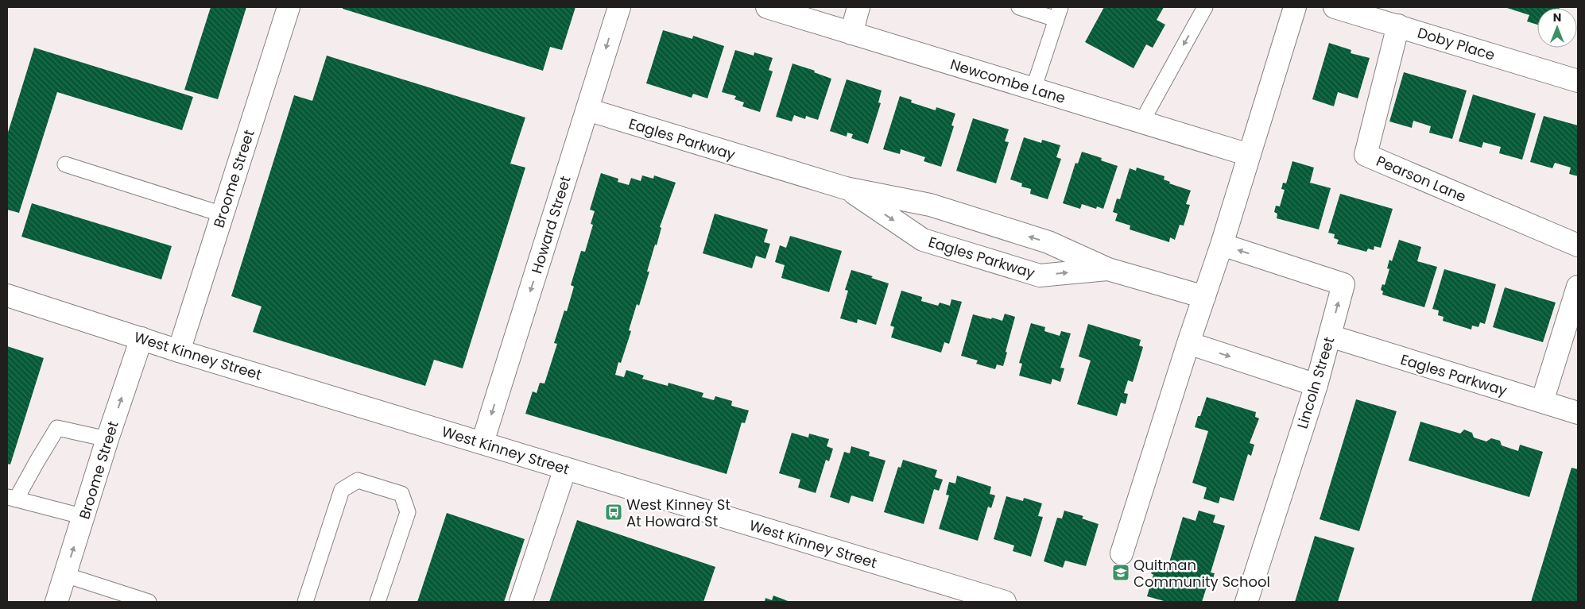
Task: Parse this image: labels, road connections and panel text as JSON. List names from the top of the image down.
{
  "streets": {
    "street": [
      "Doby Place",
      "Newcombe Lane",
      "Eagles Parkway",
      "Broome Street",
      "Pearson Lane",
      "Howard Street",
      "West Kinney Street",
      "Lincoln Street"
    ]
  },
  "crossings": [
    ["Doby Place", "Pearson Lane"],
    ["Eagles Parkway", "Howard Street"],
    ["Eagles Parkway", "Lincoln Street"],
    ["Broome Street", "West Kinney Street"],
    ["Howard Street", "West Kinney Street"]
  ],
  "one_way": ["Howard Street"],
  "places": {
    "bus stop": ["West Kinney St At Howard St"],
    "school or university": ["Quitman Community School"]
  },
  "north": "top"
}
